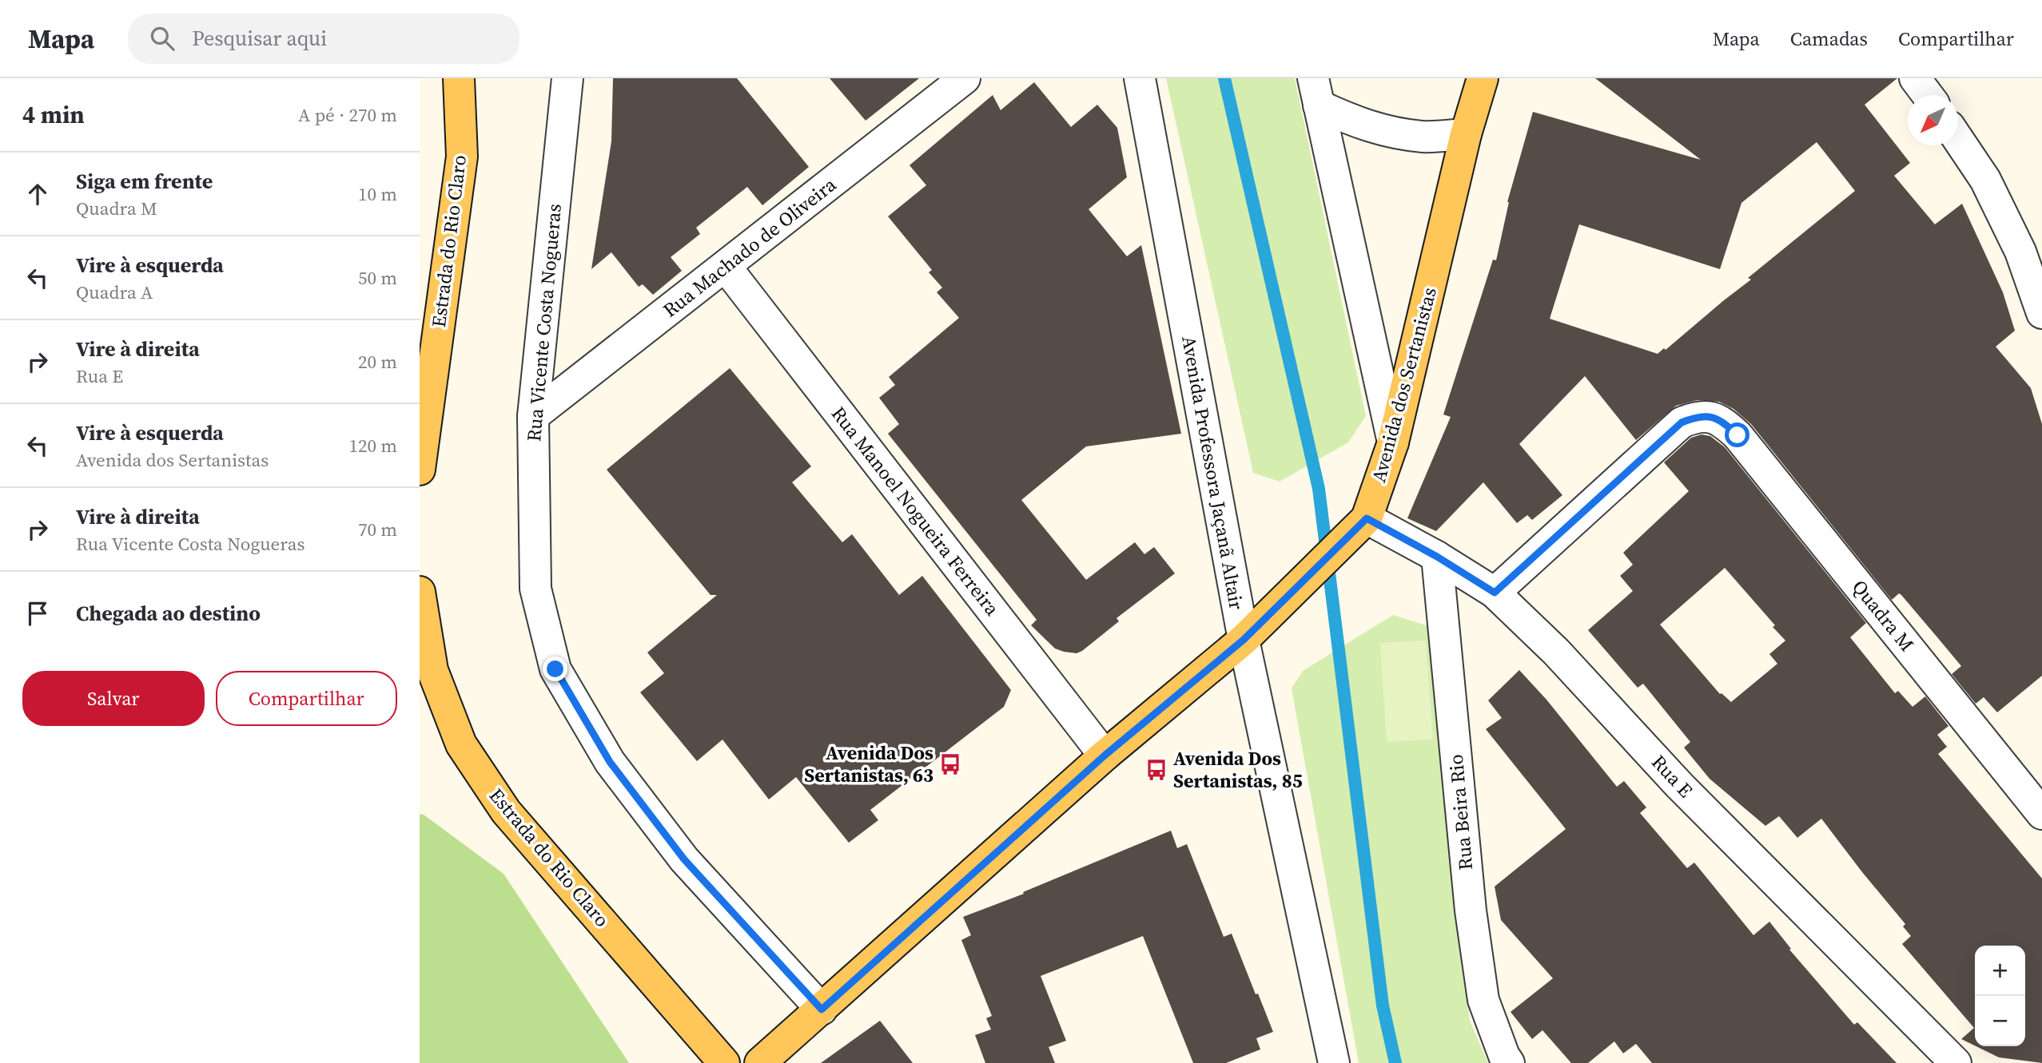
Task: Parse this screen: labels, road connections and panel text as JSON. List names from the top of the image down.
{
  "streets": {
    "main road": ["Estrada do Rio Claro", "Avenida dos Sertanistas"],
    "street": [
      "Rua Machado de Oliveira",
      "Rua Vicente Costa Nogueras",
      "Avenida Professora Jaçanã Altair",
      "Rua Manoel Nogueira Ferreira",
      "Quadra M",
      "Rua E",
      "Rua Beira Rio"
    ]
  },
  "crossings": [
    ["Rua Machado de Oliveira", "Rua Vicente Costa Nogueras"],
    ["Rua Machado de Oliveira", "Rua Manoel Nogueira Ferreira"],
    ["Rua Vicente Costa Nogueras", "Avenida dos Sertanistas"],
    ["Avenida dos Sertanistas", "Avenida Professora Jaçanã Altair"],
    ["Avenida dos Sertanistas", "Rua Manoel Nogueira Ferreira"],
    ["Avenida dos Sertanistas", "Rua E"],
    ["Quadra M", "Rua E"],
    ["Rua E", "Rua Beira Rio"]
  ],
  "places": {
    "bus stop": ["Avenida Dos Sertanistas, 63", "Avenida Dos Sertanistas, 85"]
  },
  "north": "bottom left",
  "page": {
    "header": "Mapa",
    "search": "Pesquisar aqui",
    "nav": ["Mapa", "Camadas", "Compartilhar"],
    "heading": ["4 min", "A pé · 270 m"],
    "list": [
      ["Siga em frente", "Quadra M", "10 m"],
      ["Vire à esquerda", "Quadra A", "50 m"],
      ["Vire à direita", "Rua E", "20 m"],
      ["Vire à esquerda", "Avenida dos Sertanistas", "120 m"],
      ["Vire à direita", "Rua Vicente Costa Nogueras", "70 m"],
      "Chegada ao destino"
    ],
    "buttons": ["Salvar", "Compartilhar"],
    "map_buttons": ["+", "−"]
  }
}
